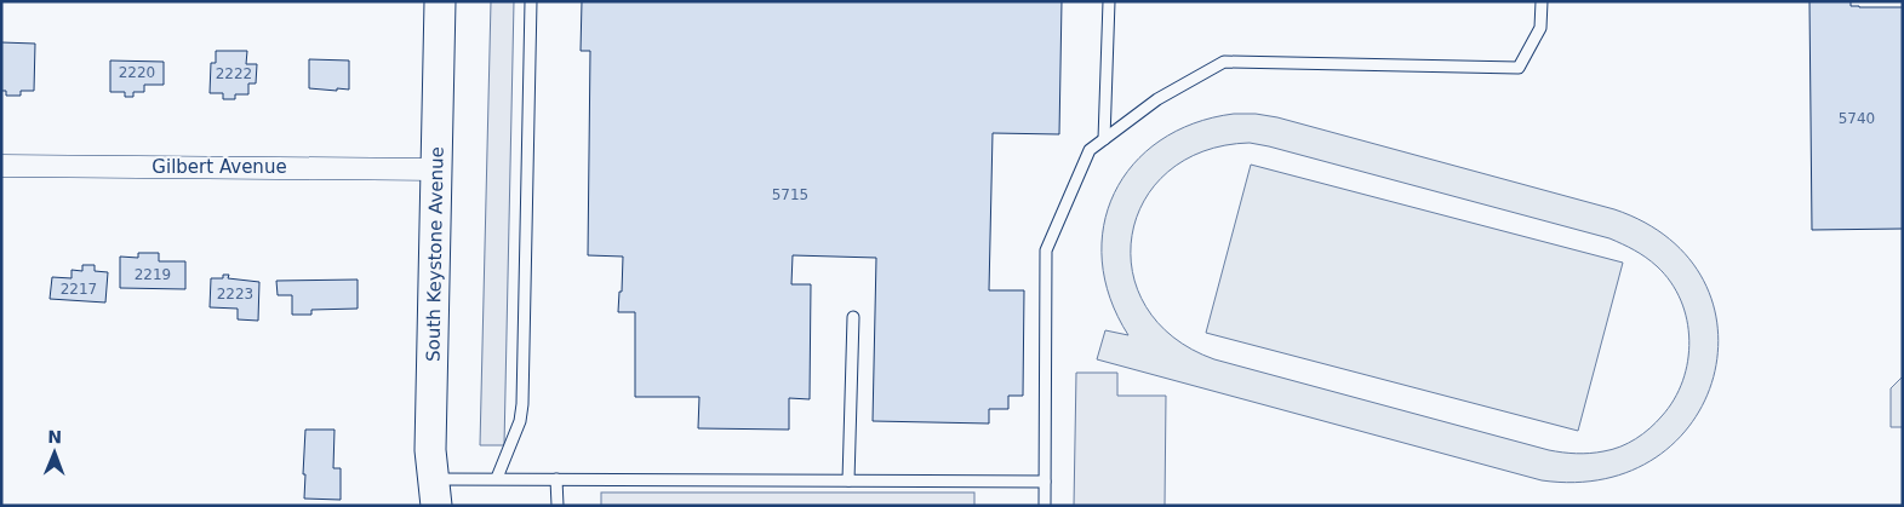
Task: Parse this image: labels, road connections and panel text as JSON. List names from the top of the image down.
{
  "streets": {
    "main road": ["South Keystone Avenue"],
    "street": ["Gilbert Avenue"]
  },
  "crossings": [
    ["Gilbert Avenue", "South Keystone Avenue"]
  ],
  "house_numbers": [
    "2220",
    "2222",
    "5740",
    "5715",
    "2219",
    "2217",
    "2223"
  ],
  "north": "top"
}
